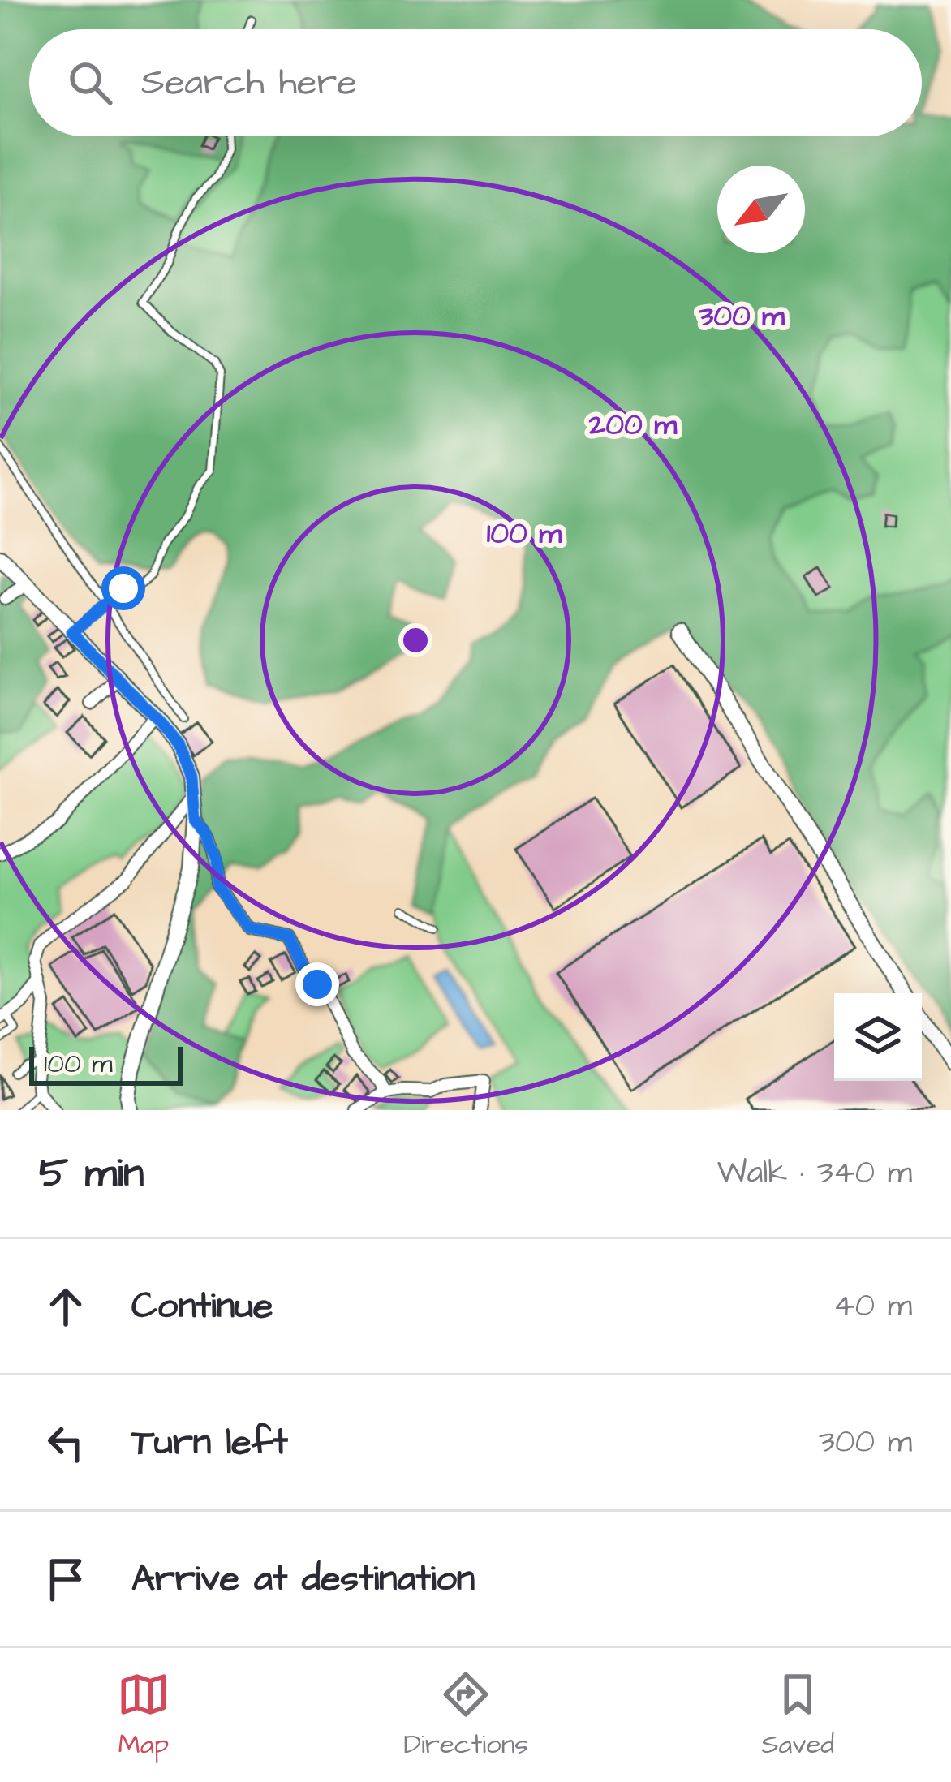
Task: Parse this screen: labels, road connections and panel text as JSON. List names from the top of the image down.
{
  "scale_bar": "100 m",
  "north": "bottom left",
  "page": {
    "search": "Search here",
    "scale": "100 m",
    "heading": ["5 min", "Walk · 340 m"],
    "list": [
      ["Continue", "40 m"],
      ["Turn left", "300 m"],
      "Arrive at destination"
    ],
    "nav": ["Map", "Directions", "Saved"]
  },
  "rings": ["300 m", "200 m", "100 m"]
}
